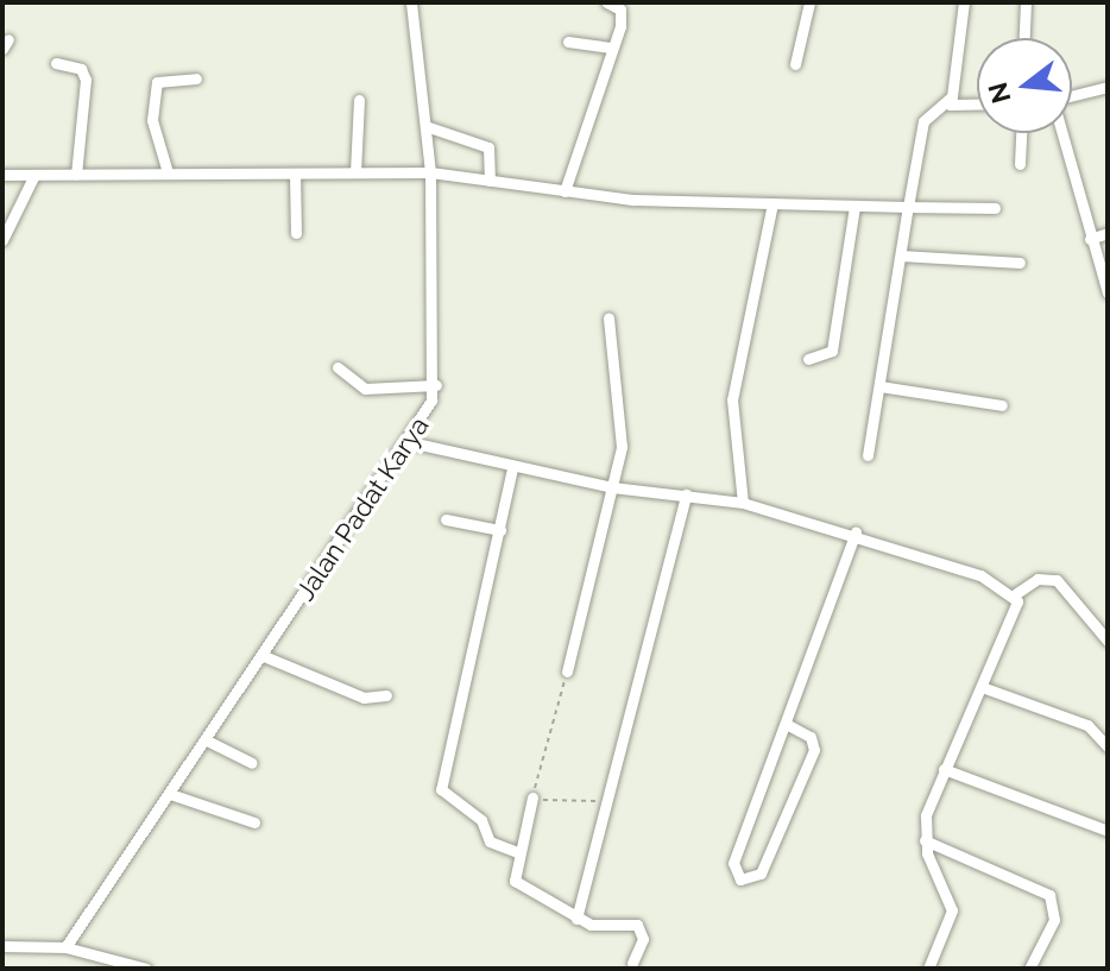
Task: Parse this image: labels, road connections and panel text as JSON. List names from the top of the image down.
{
  "streets": {
    "street": ["Jalan Padat Karya"]
  },
  "north": "left"
}
